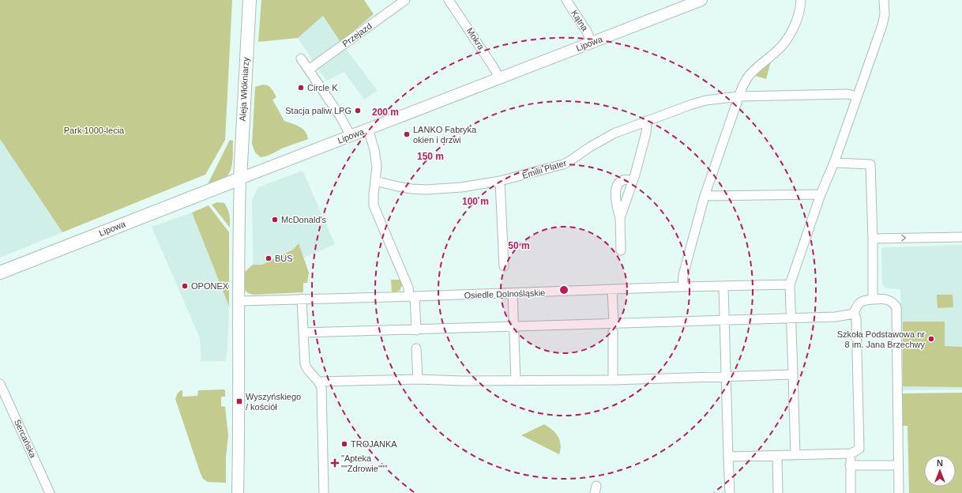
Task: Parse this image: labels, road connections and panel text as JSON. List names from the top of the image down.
{
  "streets": {
    "main road": ["Lipowa", "Aleja Włókniarzy"],
    "street": [
      "Kątna",
      "Przejazd",
      "Mokra",
      "Emilii Plater",
      "Osiedle Dolnośląskie",
      "Sercańska"
    ]
  },
  "crossings": [
    ["Kątna", "Lipowa"],
    ["Mokra", "Lipowa"],
    ["Lipowa", "Aleja Włókniarzy"]
  ],
  "parks": ["Park 1000-lecia"],
  "places": {
    "other": [
      "Circle K",
      "Stacja paliw LPG",
      "LANKO Fabryka okien i drzwi",
      "McDonald's",
      "BUS",
      "OPONEX",
      "Szkoła Podstawowa nr 8 im. Jana Brzechwy",
      "TROJANKA"
    ],
    "transit": ["Wyszyńskiego / kościół"],
    "health": ["\"Apteka \"\"Zdrowie\"\"\""]
  },
  "north": "top",
  "rings": [
    "200 m",
    "150 m",
    "100 m",
    "50 m"
  ]
}
